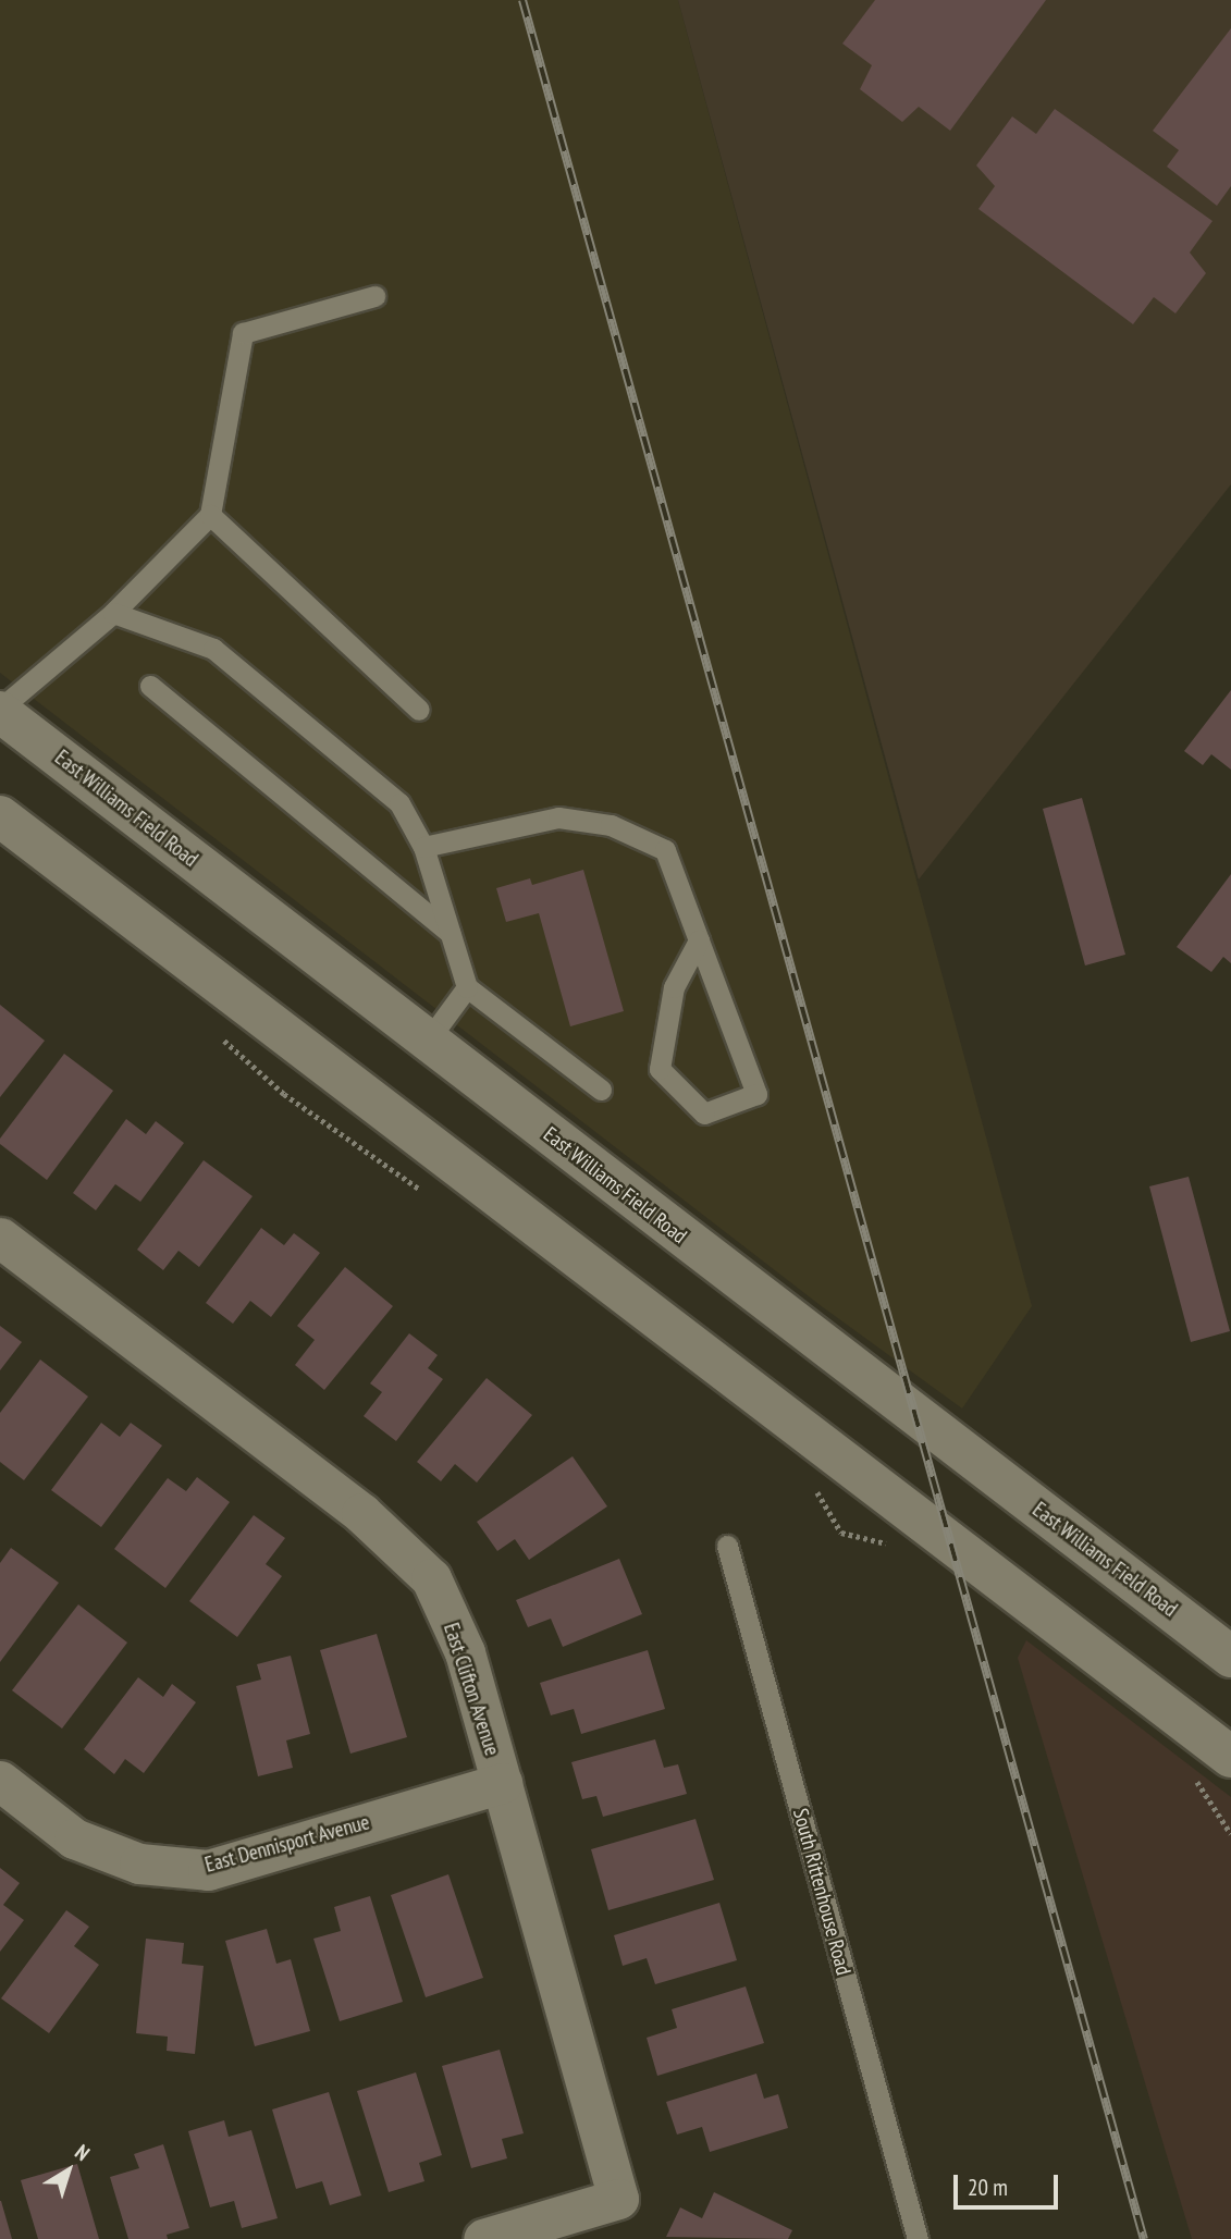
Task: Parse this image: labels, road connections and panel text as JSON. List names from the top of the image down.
{
  "streets": {
    "main road": ["East Williams Field Road"],
    "street": ["East Clifton Avenue", "East Dennisport Avenue"],
    "lane": ["South Rittenhouse Road"]
  },
  "crossings": [
    ["East Clifton Avenue", "East Dennisport Avenue"]
  ],
  "scale_bar": "20 m",
  "north": "top right"
}
